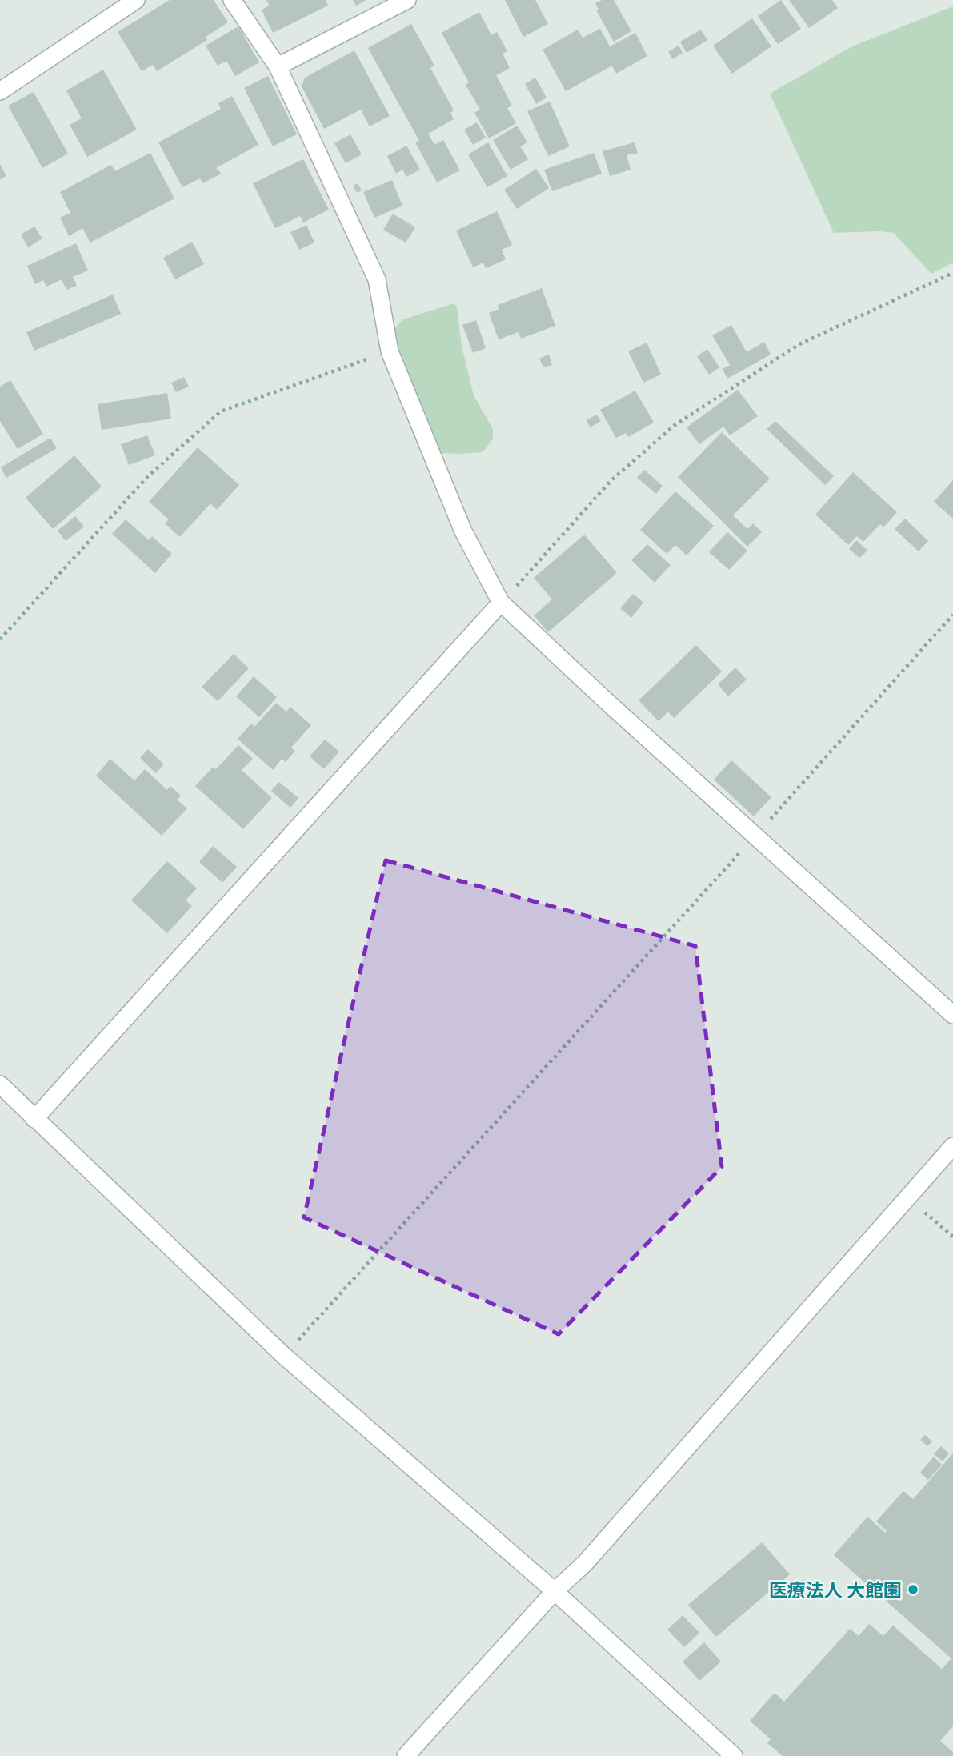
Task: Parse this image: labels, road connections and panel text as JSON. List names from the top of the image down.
{
  "places": ["医療法人 大館園"]
}
